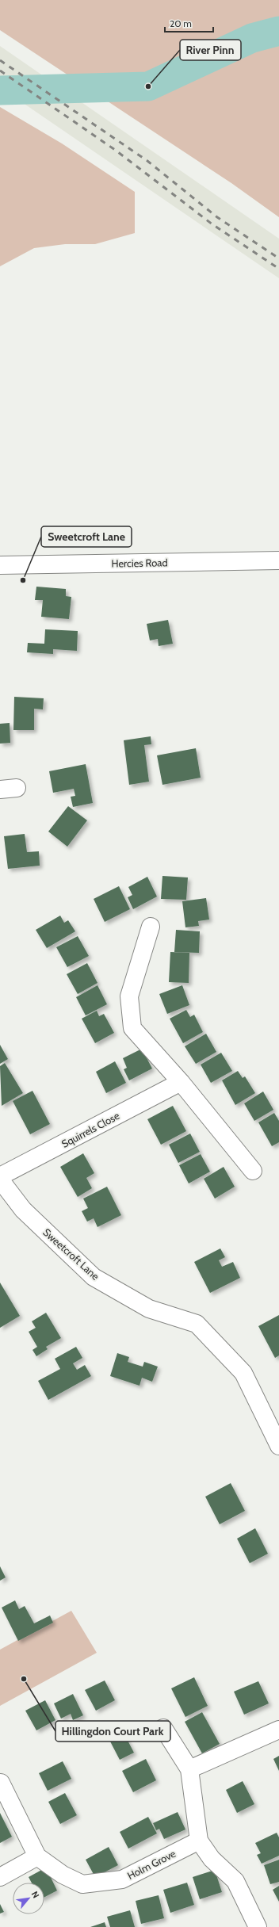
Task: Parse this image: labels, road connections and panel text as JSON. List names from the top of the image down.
{
  "streets": {
    "street": [
      "Hercies Road",
      "Squirrels Close",
      "Sweetcroft Lane",
      "Holm Grove"
    ]
  },
  "places": ["River Pinn", "Sweetcroft Lane", "Hillingdon Court Park"],
  "scale_bar": "20 m",
  "north": "top right"
}
